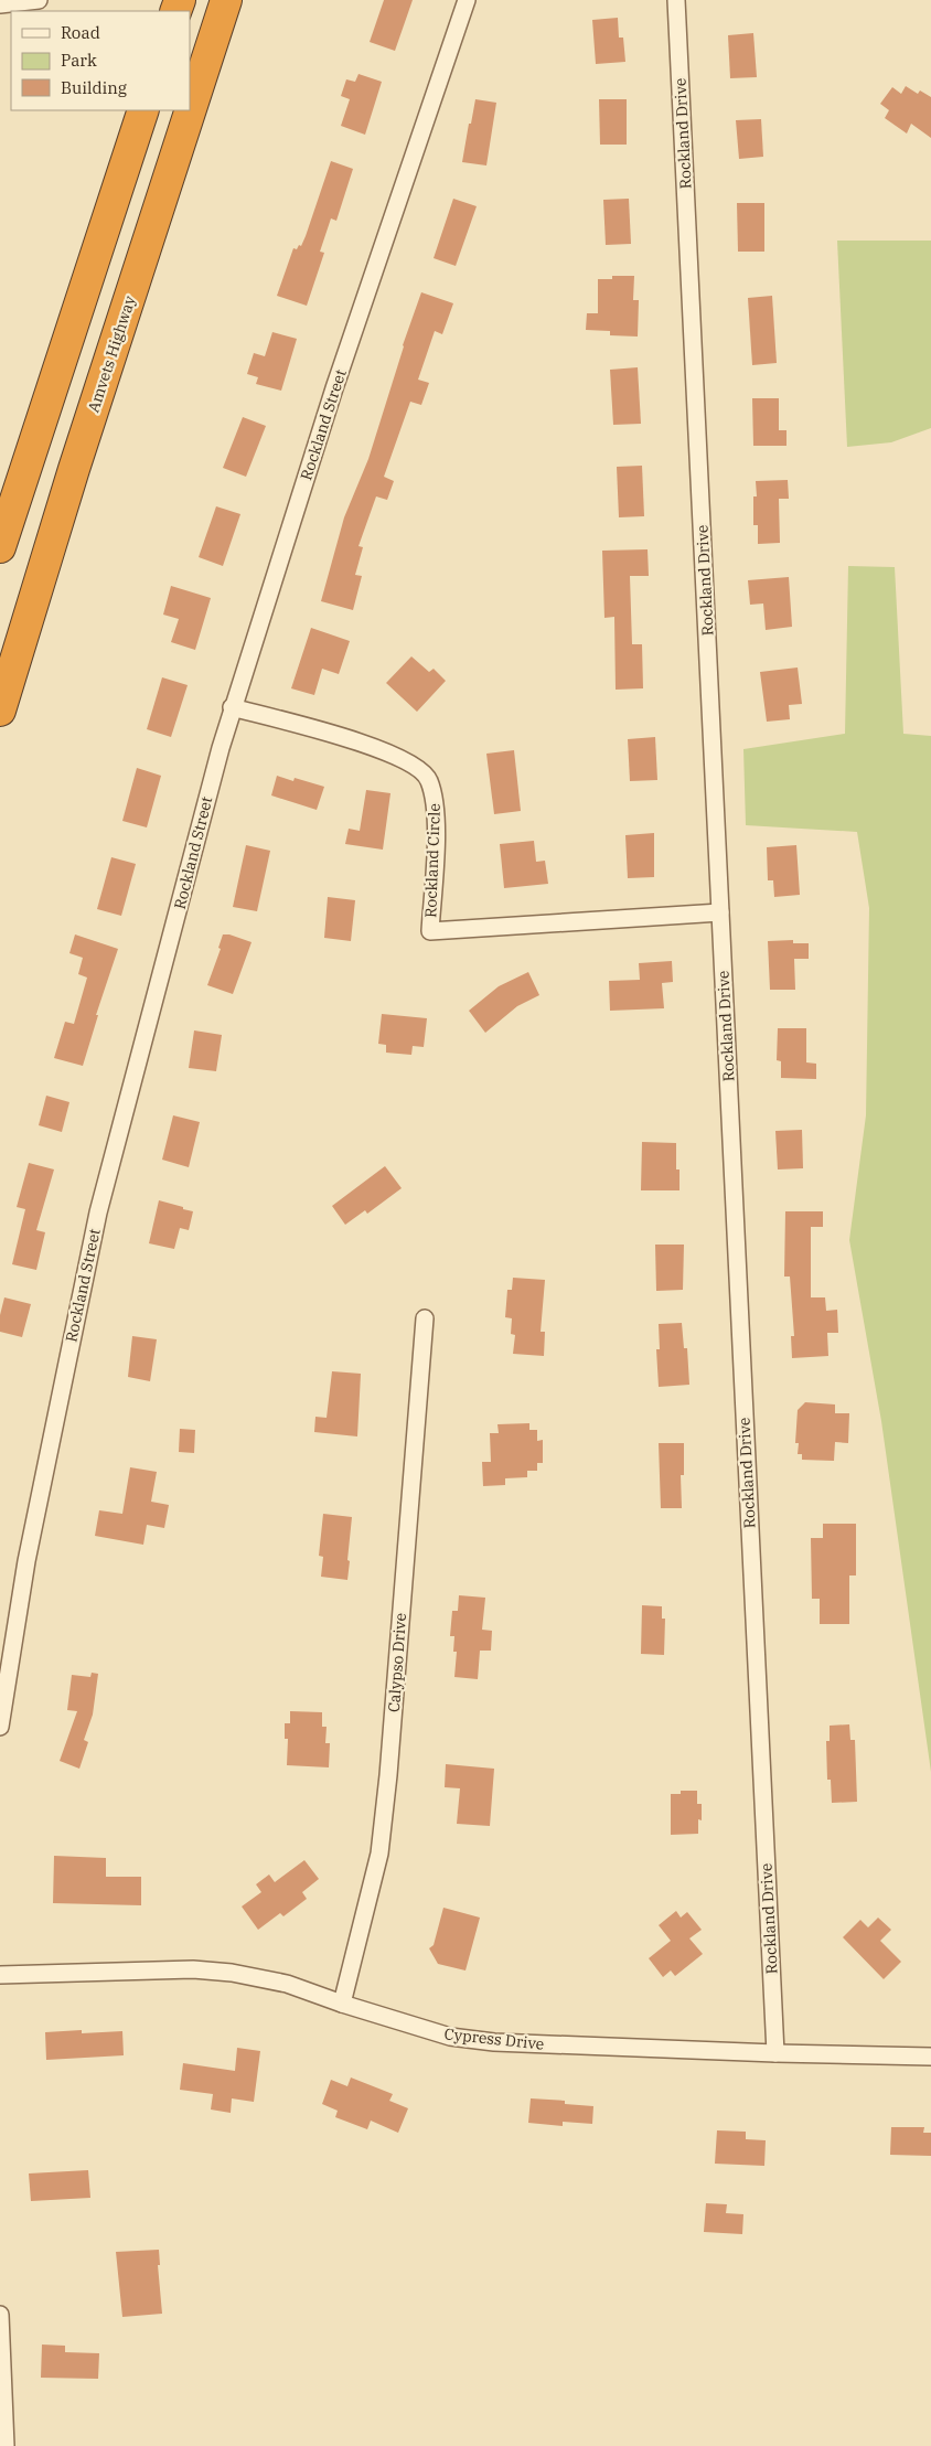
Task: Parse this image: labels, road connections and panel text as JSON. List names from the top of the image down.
{
  "streets": {
    "highway": ["Amvets Highway"],
    "street": [
      "Rockland Drive",
      "Rockland Street",
      "Rockland Circle",
      "Calypso Drive",
      "Cypress Drive"
    ]
  },
  "crossings": [
    ["Rockland Drive", "Rockland Circle"],
    ["Rockland Drive", "Cypress Drive"],
    ["Rockland Street", "Rockland Circle"],
    ["Calypso Drive", "Cypress Drive"]
  ],
  "legend": ["Road", "Park", "Building"]
}
